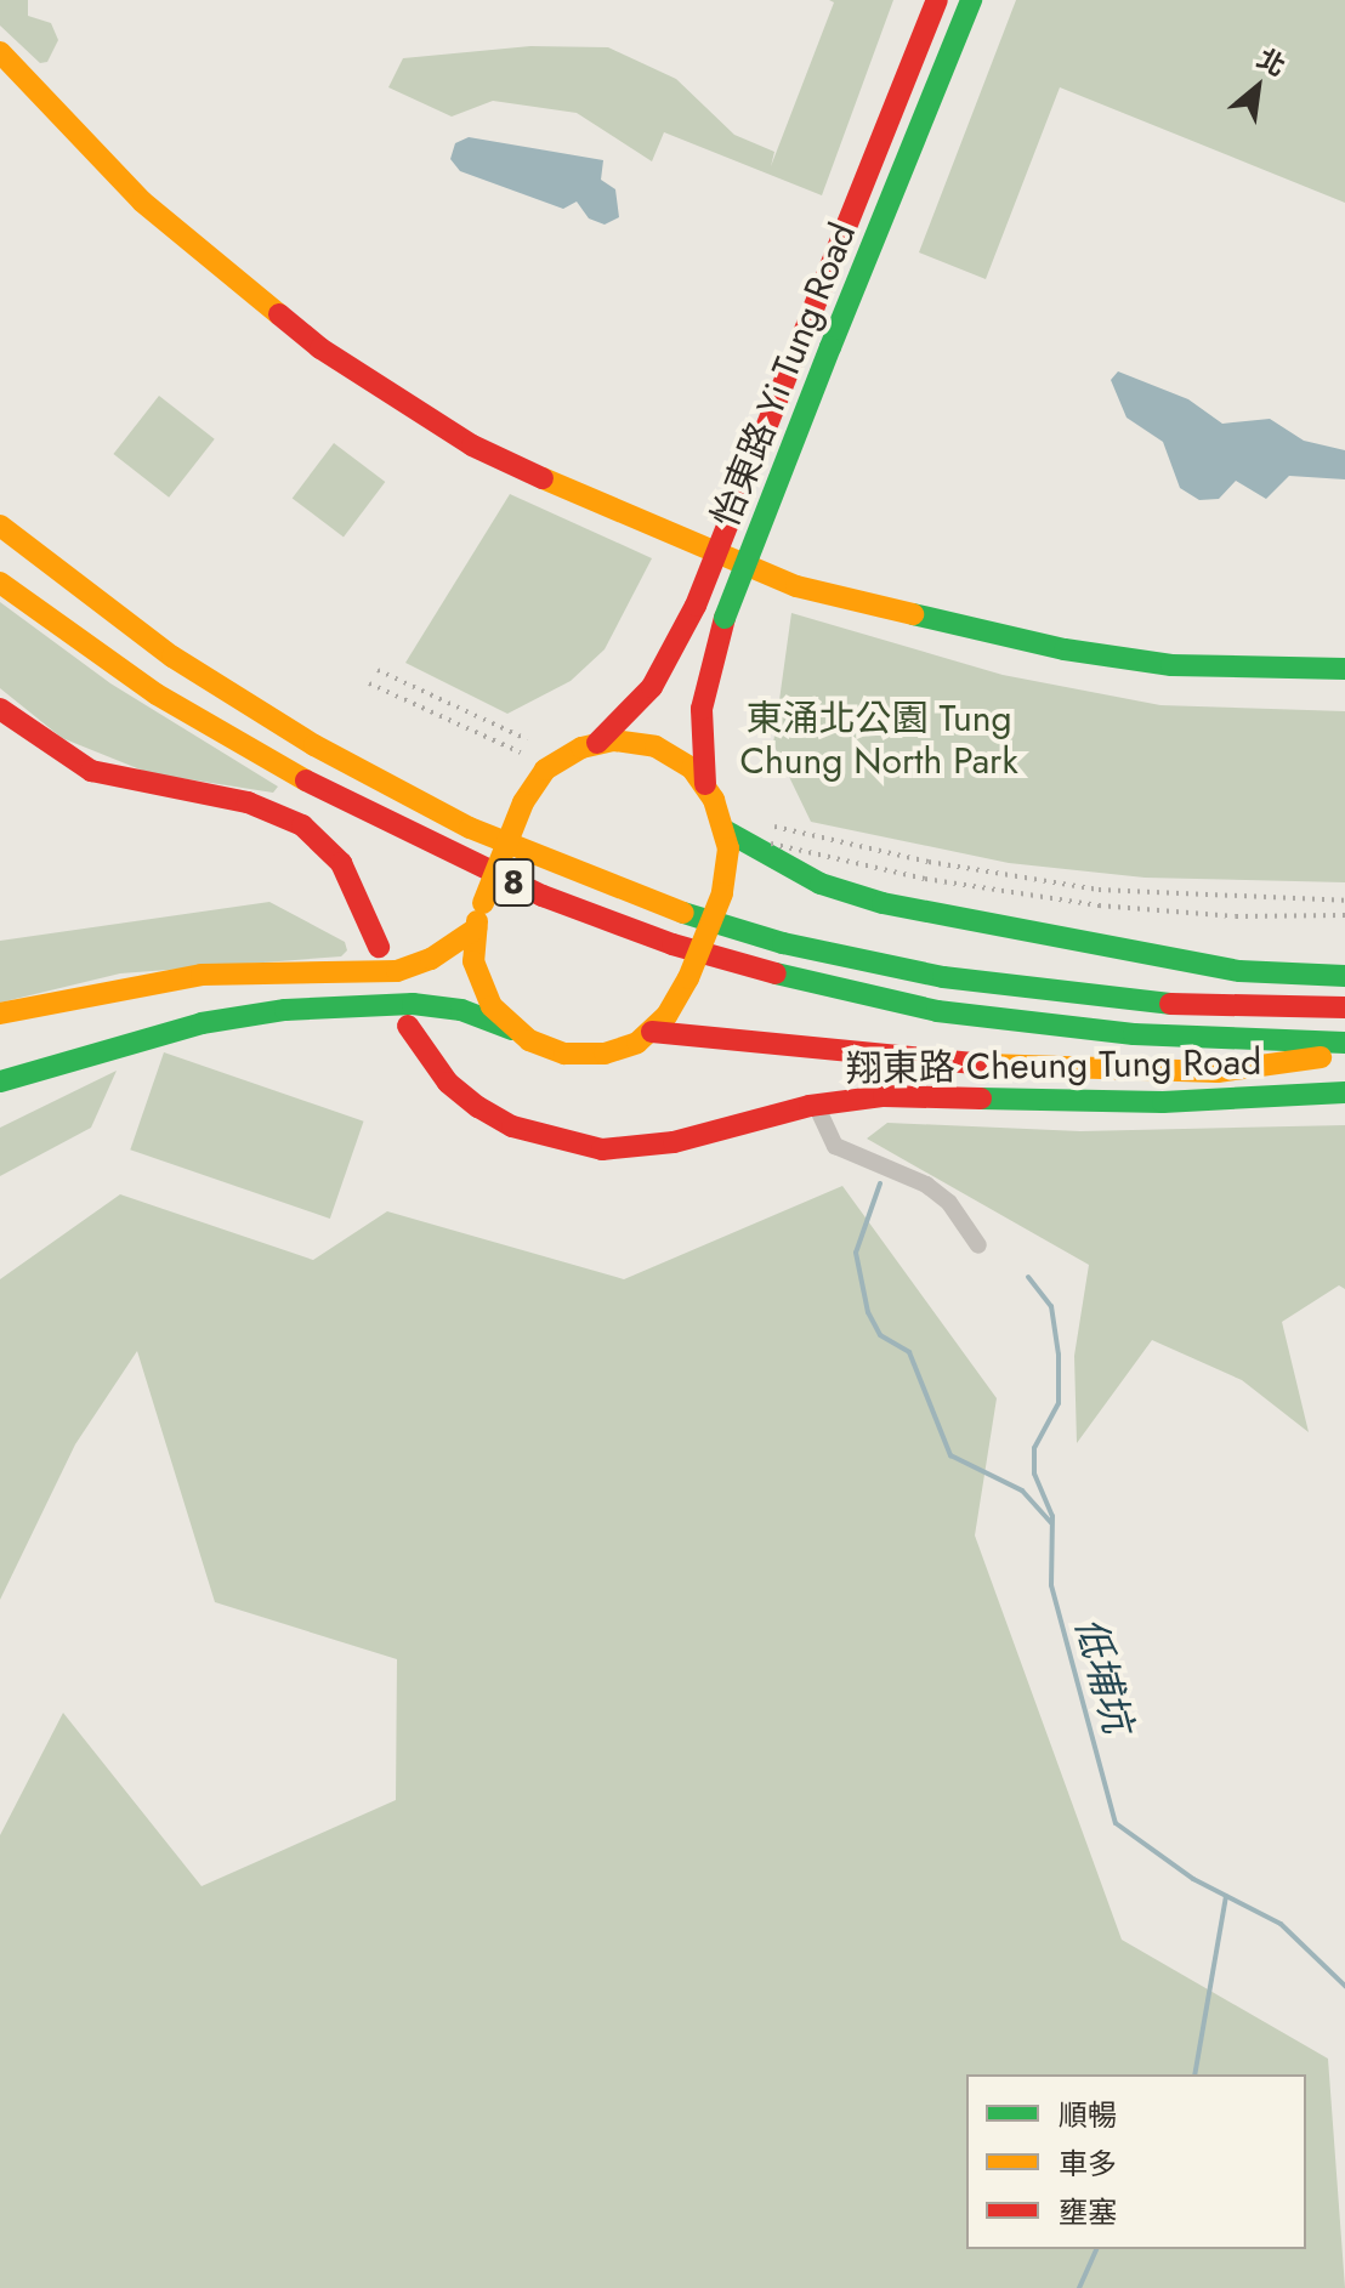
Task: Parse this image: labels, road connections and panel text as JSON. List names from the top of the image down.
{
  "streets": {
    "main road": ["怡東路 Yi Tung Road", "8", "翔東路 Cheung Tung Road"]
  },
  "water": ["低埔坑"],
  "parks": ["東涌北公園 Tung Chung North Park"],
  "legend": ["順暢", "車多", "壅塞"],
  "north": "top right"
}
